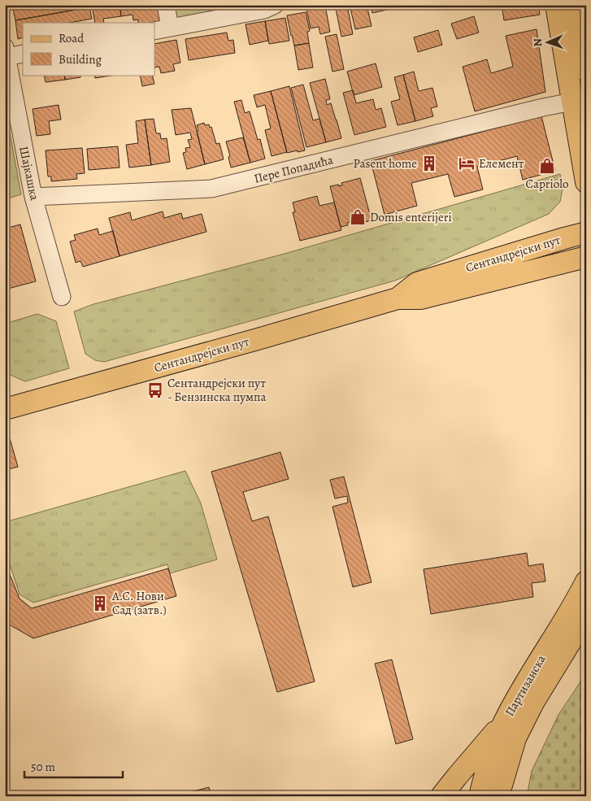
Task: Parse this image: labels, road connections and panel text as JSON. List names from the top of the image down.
{
  "streets": {
    "main road": ["Сентандрејски пут", "Партизанска"],
    "street": ["Пере Попадића", "Шајкашка"]
  },
  "crossings": [
    ["Пере Попадића", "Шајкашка"]
  ],
  "places": {
    "building": ["Pasent home", "А.С. Нови Сад (затв.)"],
    "hotel": ["Елемент"],
    "shop": ["Capriolo", "Domis enterijeri"],
    "bus stop": ["Сентандрејски пут - Бензинска пумпа"]
  },
  "legend": ["Road", "Building"],
  "scale_bar": "50 m",
  "north": "left"
}
